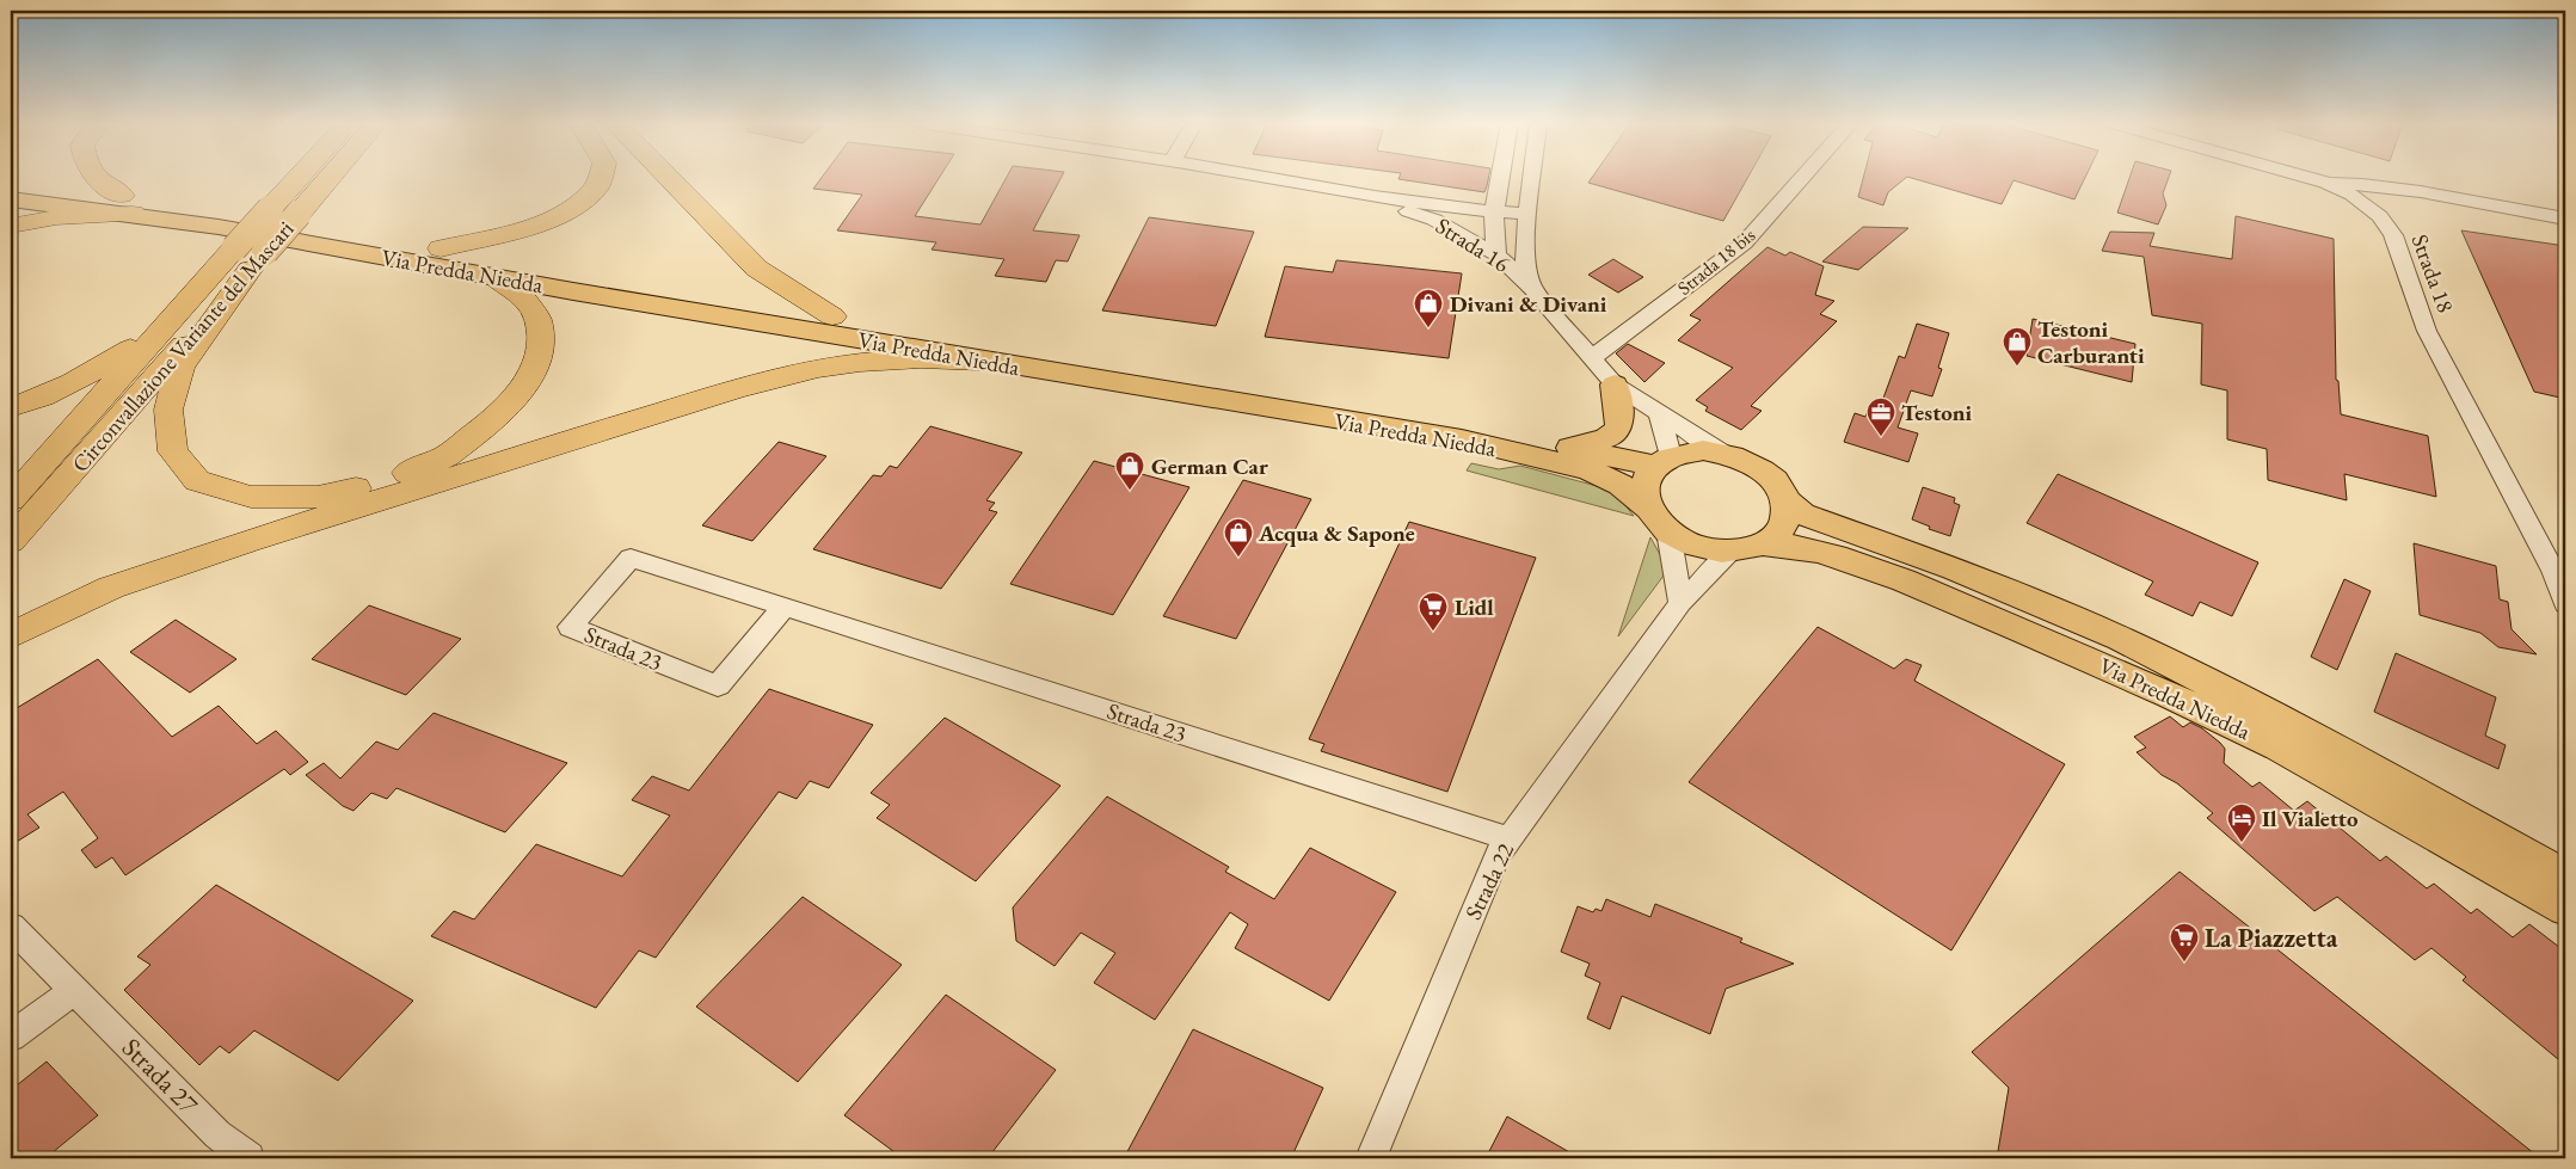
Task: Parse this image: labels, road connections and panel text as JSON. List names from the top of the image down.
{
  "streets": {
    "highway": ["Circonvallazione Variante del Mascari"],
    "main road": ["Via Predda Niedda"],
    "street": [
      "Strada 16",
      "Strada 18 bis",
      "Strada 18",
      "Strada 23",
      "Strada 22",
      "Strada 27"
    ]
  },
  "crossings": [
    ["Strada 16", "Strada 18 bis"],
    ["Strada 16", "Via Predda Niedda"],
    ["Strada 16", "Strada 22"],
    ["Via Predda Niedda", "Strada 22"],
    ["Strada 23", "Strada 22"]
  ],
  "places": {
    "shop": [
      "Divani & Divani",
      "Testoni Carburanti",
      "German Car",
      "Acqua & Sapone"
    ],
    "office": ["Testoni"],
    "supermarket": ["Lidl", "La Piazzetta"],
    "hotel": ["Il Vialetto"]
  }
}
